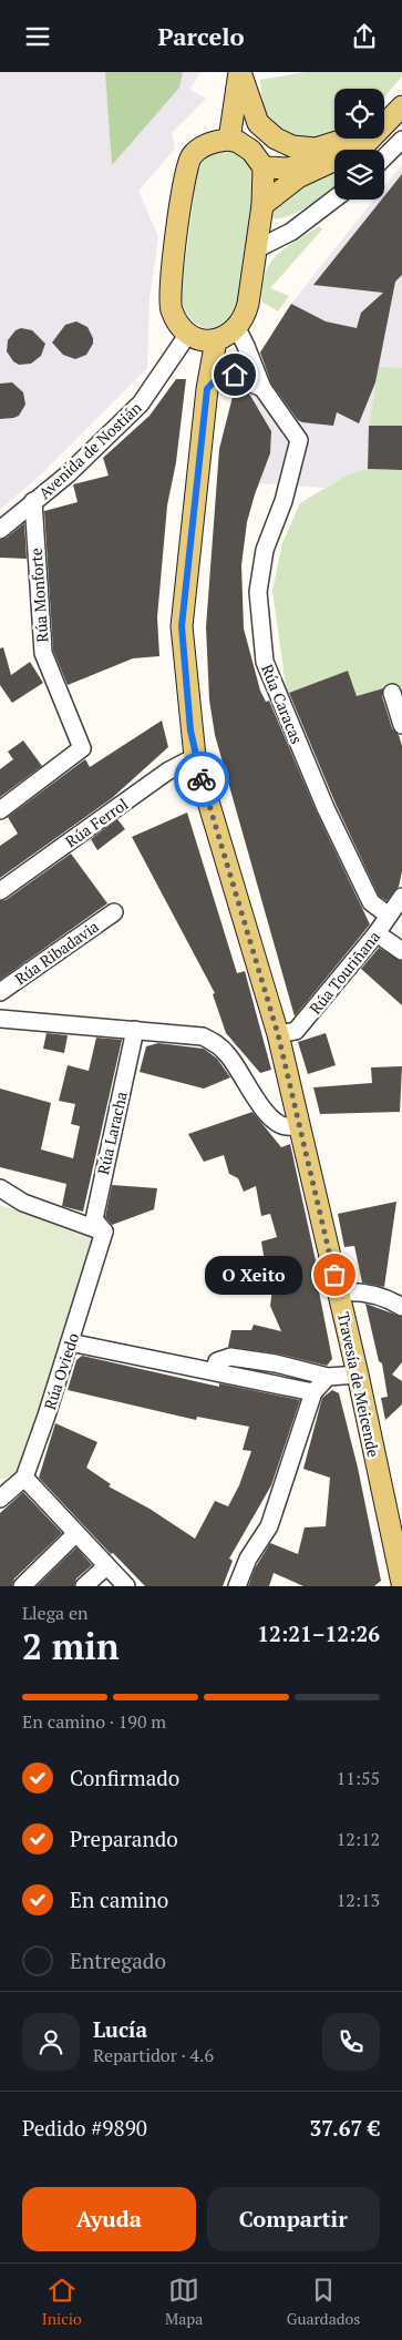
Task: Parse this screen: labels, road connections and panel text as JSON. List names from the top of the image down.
{
  "streets": {
    "main road": ["Travesía de Meicende"],
    "street": [
      "Avenida de Nostián",
      "Rúa Monforte",
      "Rúa Caracas",
      "Rúa Ferrol",
      "Rúa Ribadavia",
      "Rúa Touriñana",
      "Rúa Laracha",
      "Rúa Oviedo"
    ]
  },
  "crossings": [
    ["Avenida de Nostián", "Rúa Monforte"],
    ["Rúa Caracas", "Rúa Touriñana"],
    ["Rúa Caracas", "Travesía de Meicende"],
    ["Rúa Ferrol", "Travesía de Meicende"],
    ["Rúa Touriñana", "Travesía de Meicende"],
    ["Rúa Laracha", "Rúa Oviedo"]
  ],
  "places": ["O Xeito"],
  "page": {
    "header": "Parcelo",
    "bubble": "O Xeito",
    "heading": ["2 min", "Llega en", "12:21–12:26"],
    "panel": [
      "Lucía",
      "Repartidor · 4.6",
      "Pedido #9890",
      "37.67 €"
    ],
    "bar": "En camino · 190 m",
    "list": [
      ["Confirmado", "11:55"],
      ["Preparando", "12:12"],
      ["En camino", "12:13"],
      "Entregado"
    ],
    "buttons": ["Ayuda", "Compartir"],
    "tabs": ["Inicio", "Mapa", "Guardados"]
  }
}
